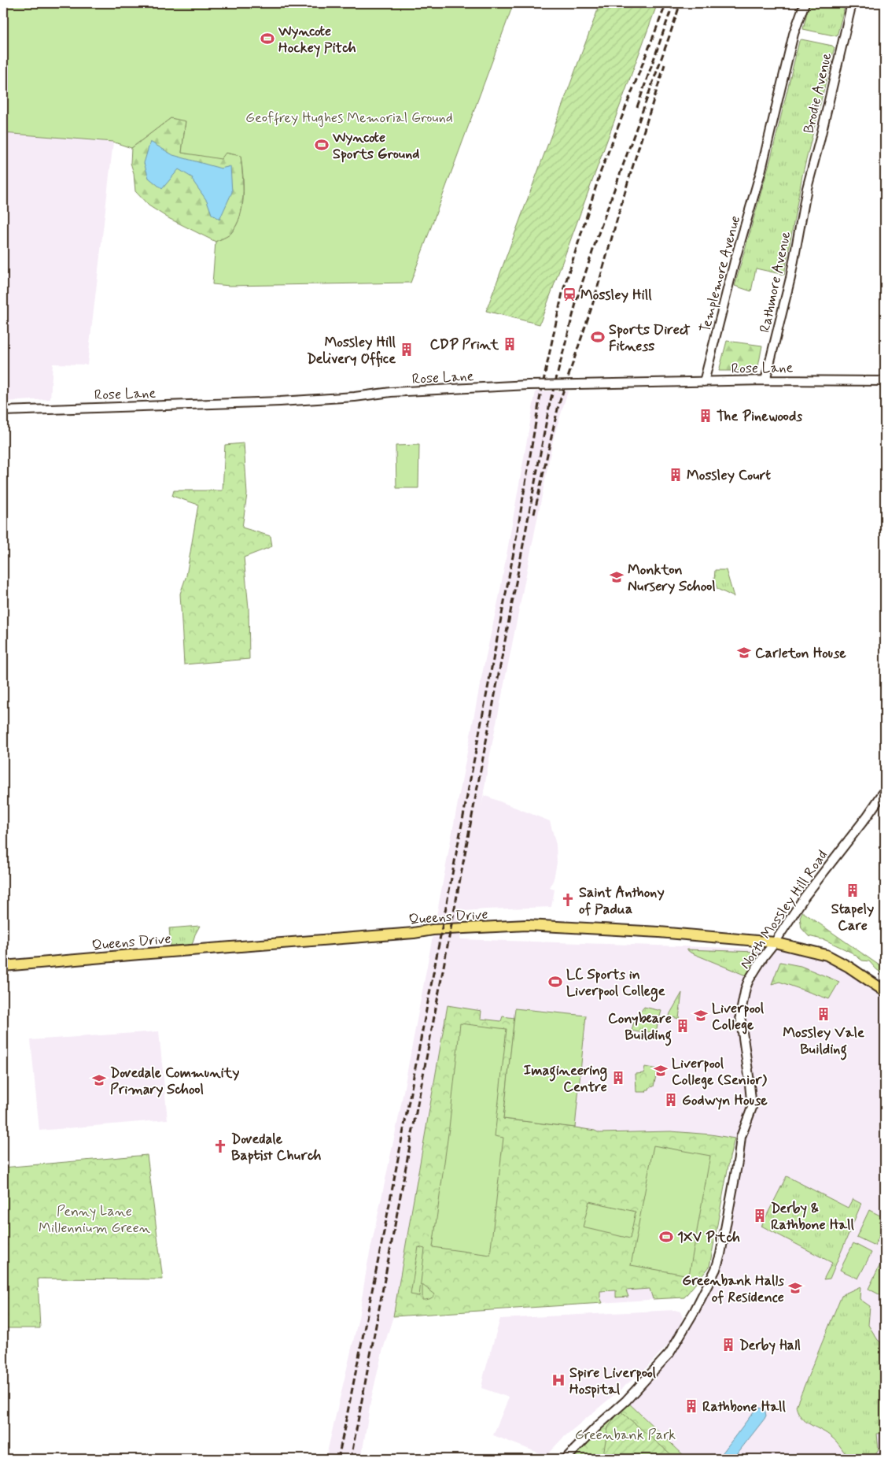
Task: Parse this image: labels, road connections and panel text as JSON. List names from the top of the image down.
{
  "streets": {
    "main road": ["Queens Drive"],
    "street": [
      "Brodie Avenue",
      "Templemore Avenue",
      "Rathmore Avenue",
      "Rose Lane",
      "North Mossley Hill Road"
    ]
  },
  "crossings": [
    ["Brodie Avenue", "Rathmore Avenue"],
    ["Templemore Avenue", "Rose Lane"],
    ["Rathmore Avenue", "Rose Lane"],
    ["North Mossley Hill Road", "Queens Drive"]
  ],
  "parks": ["Geoffrey Hughes Memorial Ground", "Penny Lane Millennium Green", "Greenbank Park"],
  "places": {
    "sports": [
      "Wyncote Hockey Pitch",
      "Wyncote Sports Ground",
      "Sports Direct Fitness",
      "LC Sports in Liverpool College",
      "1XV Pitch"
    ],
    "station": ["Mossley Hill"],
    "building": [
      "CDP Print",
      "Mossley Hill Delivery Office",
      "The Pinewoods",
      "Mossley Court",
      "Stapely Care",
      "Mossley Vale Building",
      "Conybeare Building",
      "Imagineering Centre",
      "Godwyn House",
      "Derby & Rathbone Hall",
      "Derby Hall",
      "Rathbone Hall"
    ],
    "school or university": [
      "Monkton Nursery School",
      "Carleton House",
      "Liverpool College",
      "Liverpool College (Senior)",
      "Dovedale Community Primary School",
      "Greenbank Halls of Residence"
    ],
    "church": ["Saint Anthony of Padua", "Dovedale Baptist Church"],
    "hospital": ["Spire Liverpool Hospital"]
  }
}
